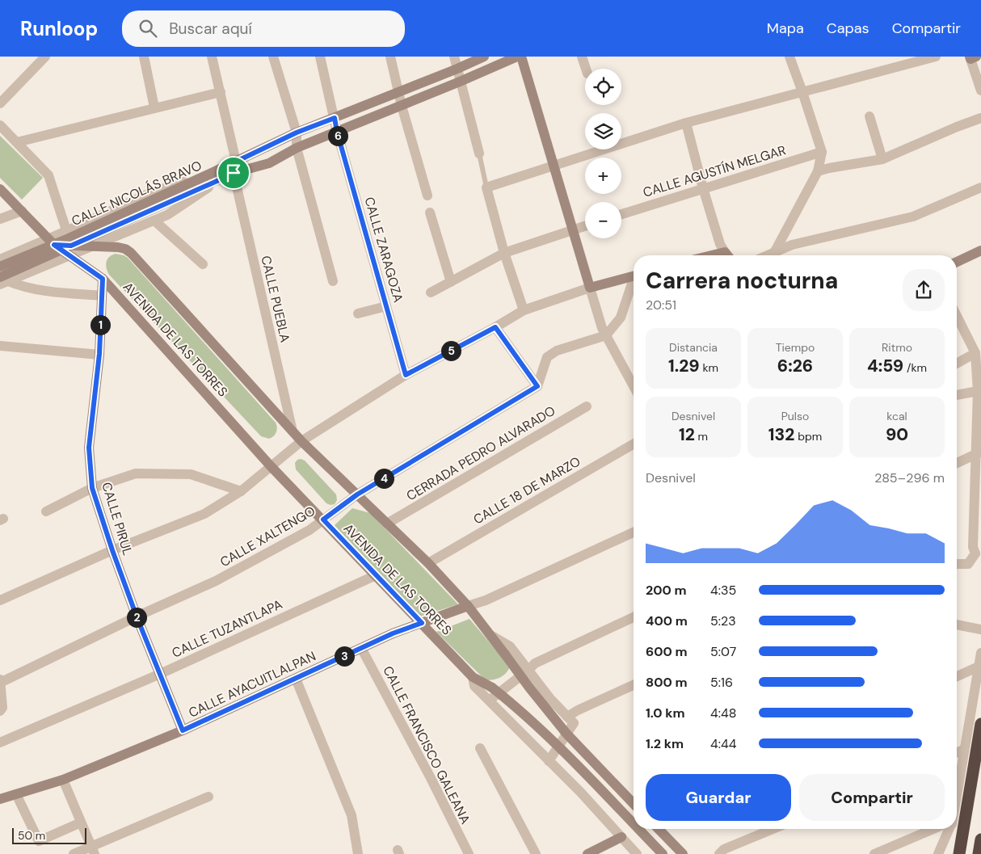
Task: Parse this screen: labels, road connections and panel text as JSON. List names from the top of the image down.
{
  "streets": {
    "main road": [
      "CALLE NICOLÁS BRAVO",
      "AVENIDA DE LAS TORRES",
      "CALLE PIRUL",
      "CALLE AYACUITLALPAN"
    ],
    "street": [
      "CALLE AGUSTÍN MELGAR",
      "CALLE ZARAGOZA",
      "CALLE PUEBLA",
      "CERRADA PEDRO ALVARADO",
      "CALLE 18 DE MARZO",
      "CALLE XALTENGO",
      "CALLE TUZANTLAPA",
      "CALLE FRANCISCO GALEANA"
    ]
  },
  "crossings": [
    ["CALLE NICOLÁS BRAVO", "CALLE ZARAGOZA"],
    ["CALLE NICOLÁS BRAVO", "CALLE PUEBLA"],
    ["CALLE NICOLÁS BRAVO", "AVENIDA DE LAS TORRES"],
    ["CALLE NICOLÁS BRAVO", "CALLE PIRUL"],
    ["CALLE PUEBLA", "AVENIDA DE LAS TORRES"],
    ["AVENIDA DE LAS TORRES", "CERRADA PEDRO ALVARADO"],
    ["AVENIDA DE LAS TORRES", "CALLE 18 DE MARZO"],
    ["AVENIDA DE LAS TORRES", "CALLE PIRUL"],
    ["AVENIDA DE LAS TORRES", "CALLE XALTENGO"],
    ["AVENIDA DE LAS TORRES", "CALLE TUZANTLAPA"],
    ["AVENIDA DE LAS TORRES", "CALLE AYACUITLALPAN"],
    ["CALLE PIRUL", "CALLE XALTENGO"],
    ["CALLE PIRUL", "CALLE TUZANTLAPA"],
    ["CALLE PIRUL", "CALLE AYACUITLALPAN"],
    ["CALLE AYACUITLALPAN", "CALLE FRANCISCO GALEANA"]
  ],
  "scale_bar": "50 m",
  "page": {
    "header": "Runloop",
    "search": "Buscar aquí",
    "nav": ["Mapa", "Capas", "Compartir"],
    "map_buttons": ["+", "−"],
    "pins": [
      "6",
      "1",
      "5",
      "4",
      "2",
      "3"
    ],
    "heading": ["Carrera nocturna", "20:51"],
    "stats": [
      ["Distancia", "1.29 km"],
      ["Tiempo", "6:26"],
      ["Ritmo", "4:59 /km"],
      ["Desnivel", "12 m"],
      ["Pulso", "132 bpm"],
      ["kcal", "90"]
    ],
    "chart": ["Desnivel", "285–296 m"],
    "list": [
      {
        "name": "200 m",
        "note": "4:35"
      },
      {
        "name": "400 m",
        "note": "5:23"
      },
      {
        "name": "600 m",
        "note": "5:07"
      },
      {
        "name": "800 m",
        "note": "5:16"
      },
      {
        "name": "1.0 km",
        "note": "4:48"
      },
      {
        "name": "1.2 km",
        "note": "4:44"
      }
    ],
    "buttons": ["Guardar", "Compartir"],
    "scale": "50 m"
  }
}
